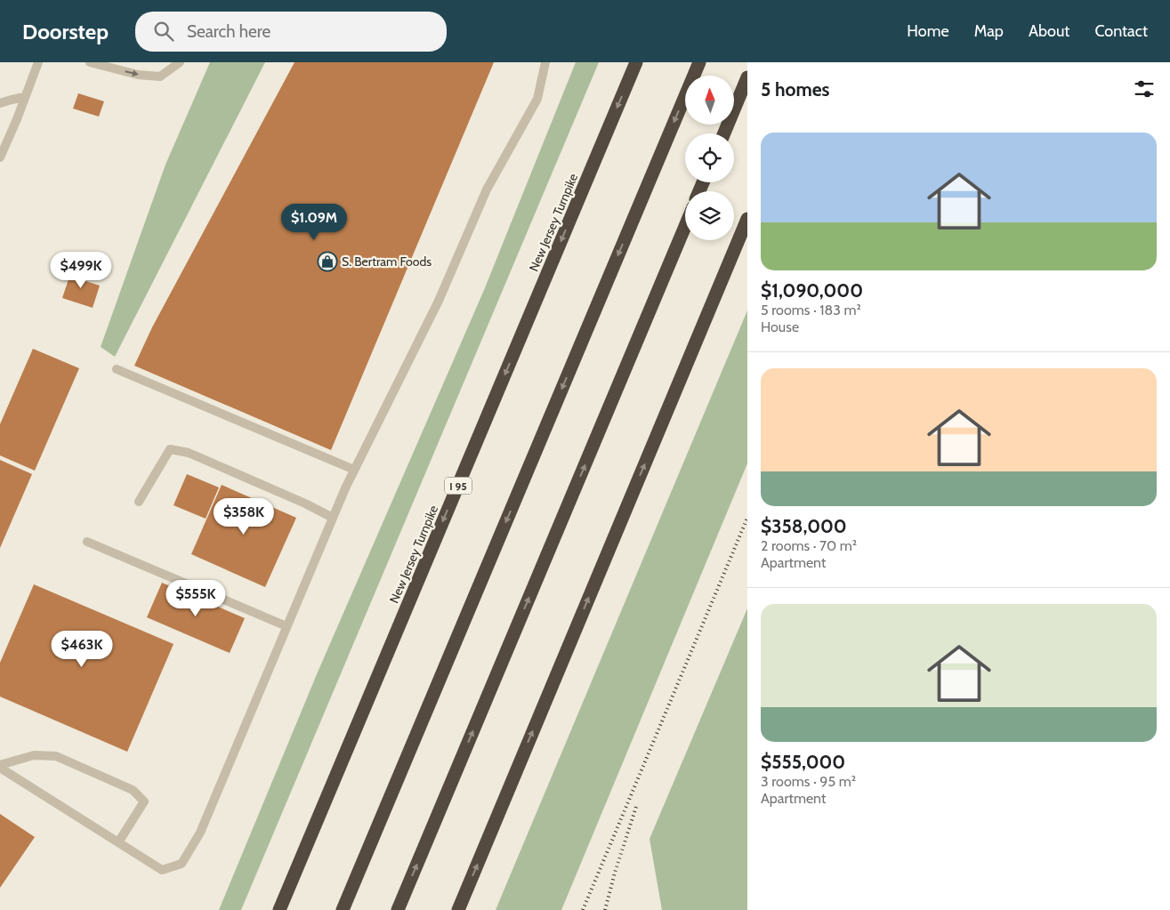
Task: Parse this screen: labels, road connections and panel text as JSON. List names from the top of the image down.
{
  "streets": {
    "highway": ["New Jersey Turnpike", "I 95"]
  },
  "places": {
    "shop": ["S. Bertram Foods"]
  },
  "north": "top",
  "page": {
    "header": "Doorstep",
    "search": "Search here",
    "nav": [
      "Home",
      "Map",
      "About",
      "Contact"
    ],
    "heading": "5 homes",
    "list": [
      {
        "name": "$1,090,000",
        "note": "5 rooms · 183 m² · House"
      },
      {
        "name": "$358,000",
        "note": "2 rooms · 70 m² · Apartment"
      },
      {
        "name": "$555,000",
        "note": "3 rooms · 95 m² · Apartment"
      }
    ],
    "price": [
      "$1.09M",
      "$499K",
      "$358K",
      "$555K",
      "$463K"
    ]
  }
}
